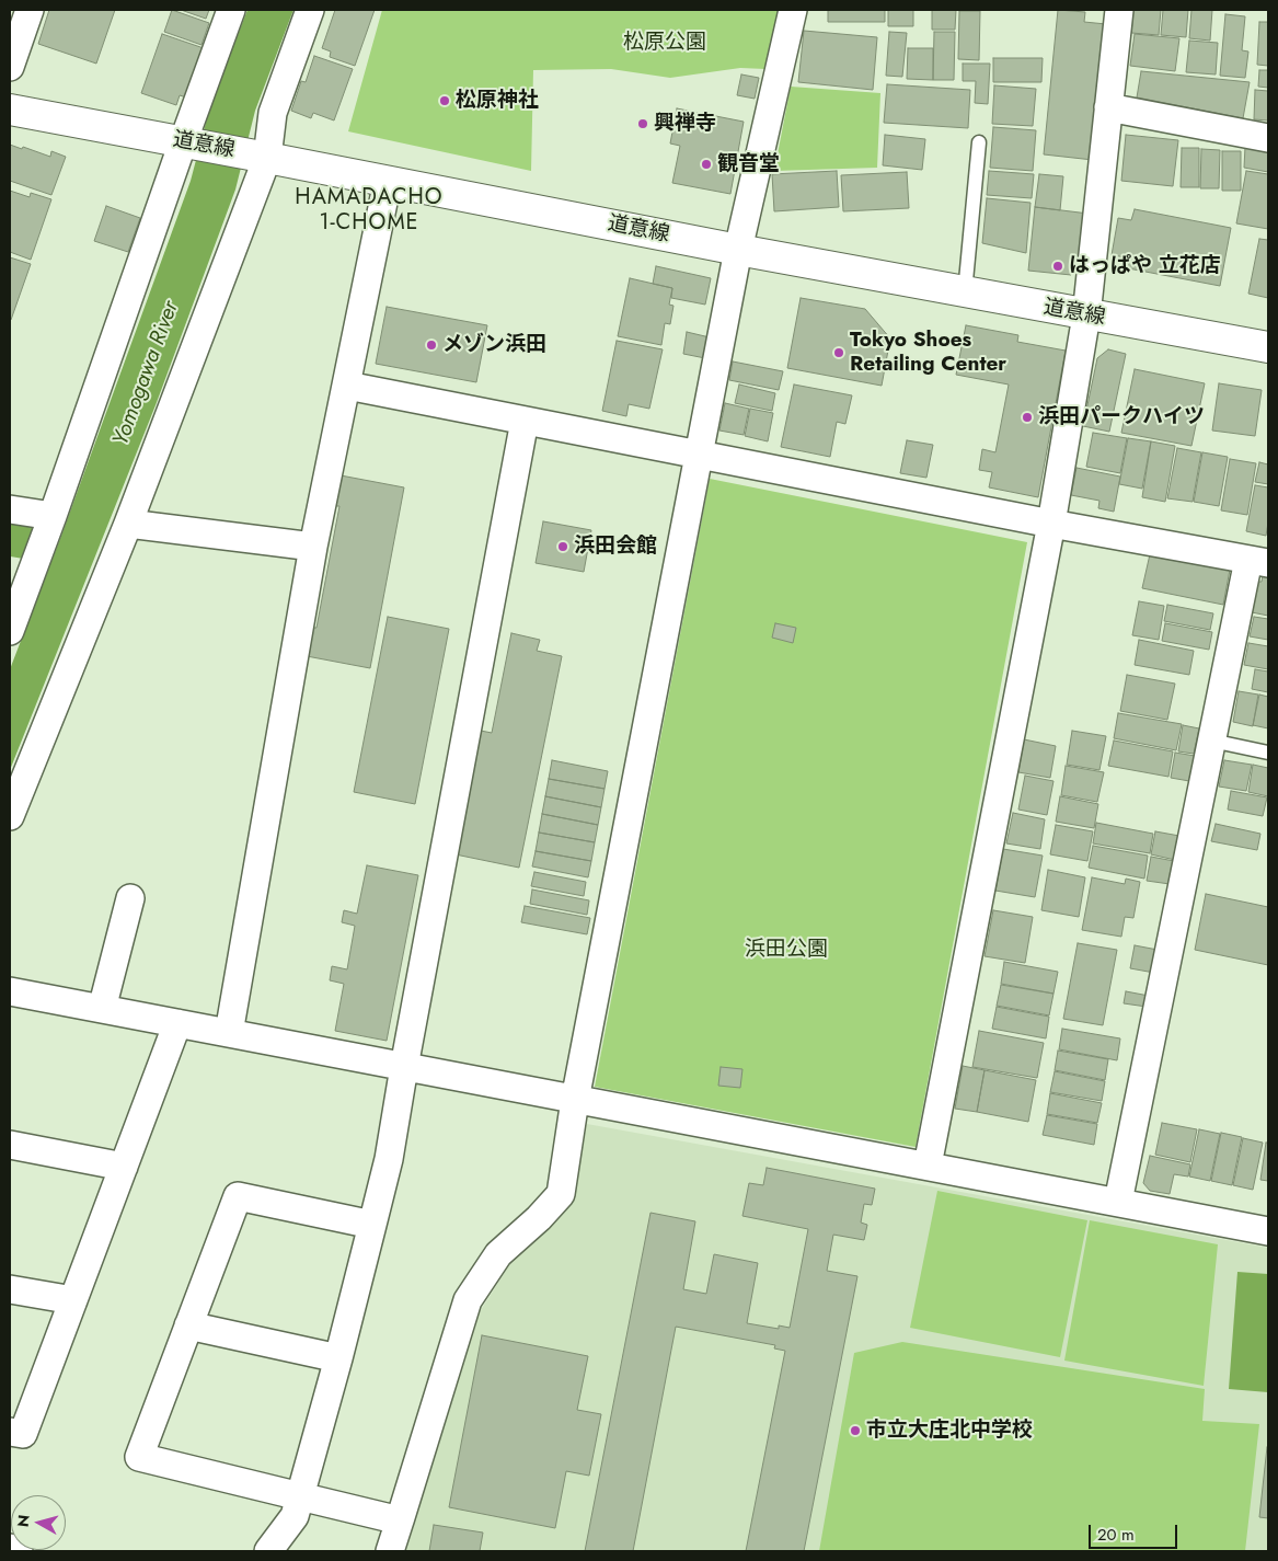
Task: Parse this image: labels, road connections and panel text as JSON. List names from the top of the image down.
{
  "streets": {
    "street": ["道意線"]
  },
  "districts": ["HAMADACHO 1-CHOME"],
  "water": ["Yomogawa River"],
  "parks": ["松原公園", "浜田公園"],
  "places": [
    "松原神社",
    "興禅寺",
    "観音堂",
    "はっぱや 立花店",
    "メゾン浜田",
    "Tokyo Shoes Retailing Center",
    "浜田パークハイツ",
    "浜田会館",
    "市立大庄北中学校"
  ],
  "scale_bar": "20 m",
  "north": "left"
}
